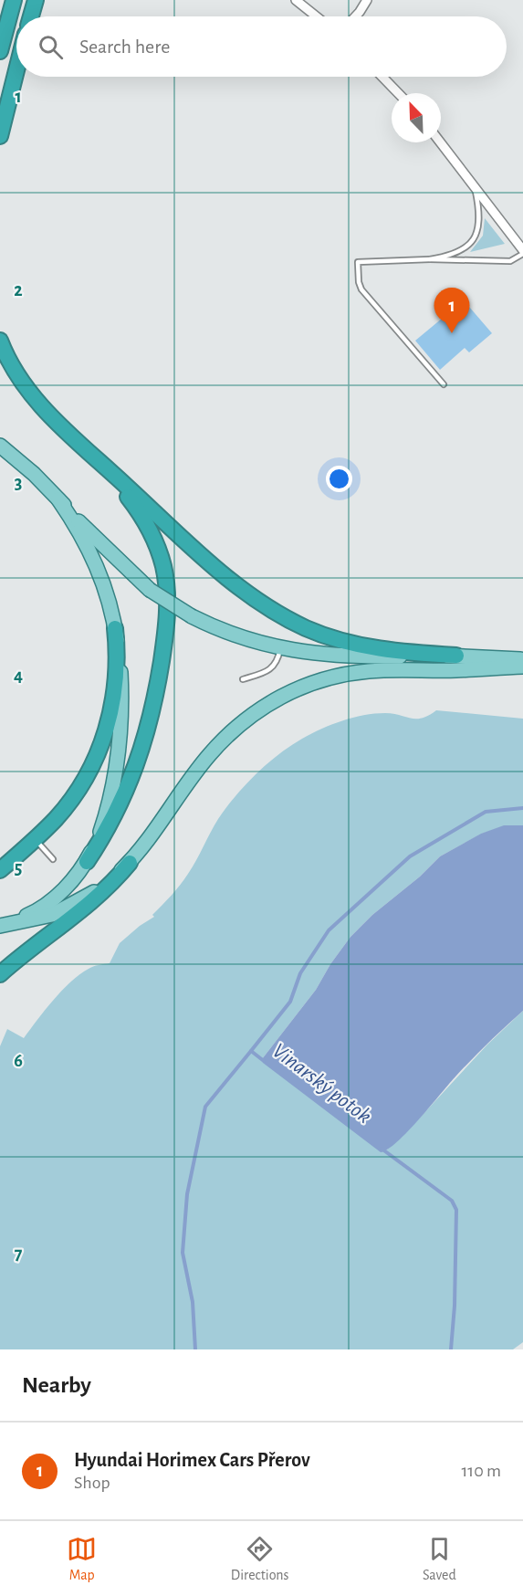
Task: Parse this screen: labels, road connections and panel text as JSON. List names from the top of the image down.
{
  "water": ["Vinarský potok"],
  "north": "top left",
  "page": {
    "search": "Search here",
    "pins": "1",
    "heading": "Nearby",
    "list": [
      {
        "mark": "1",
        "name": "Hyundai Horimex Cars Přerov",
        "note": "Shop",
        "value": "110 m"
      }
    ],
    "nav": ["Map", "Directions", "Saved"]
  },
  "grid": {
    "rows": [
      "1",
      "2",
      "3",
      "4",
      "5",
      "6",
      "7"
    ]
  }
}
